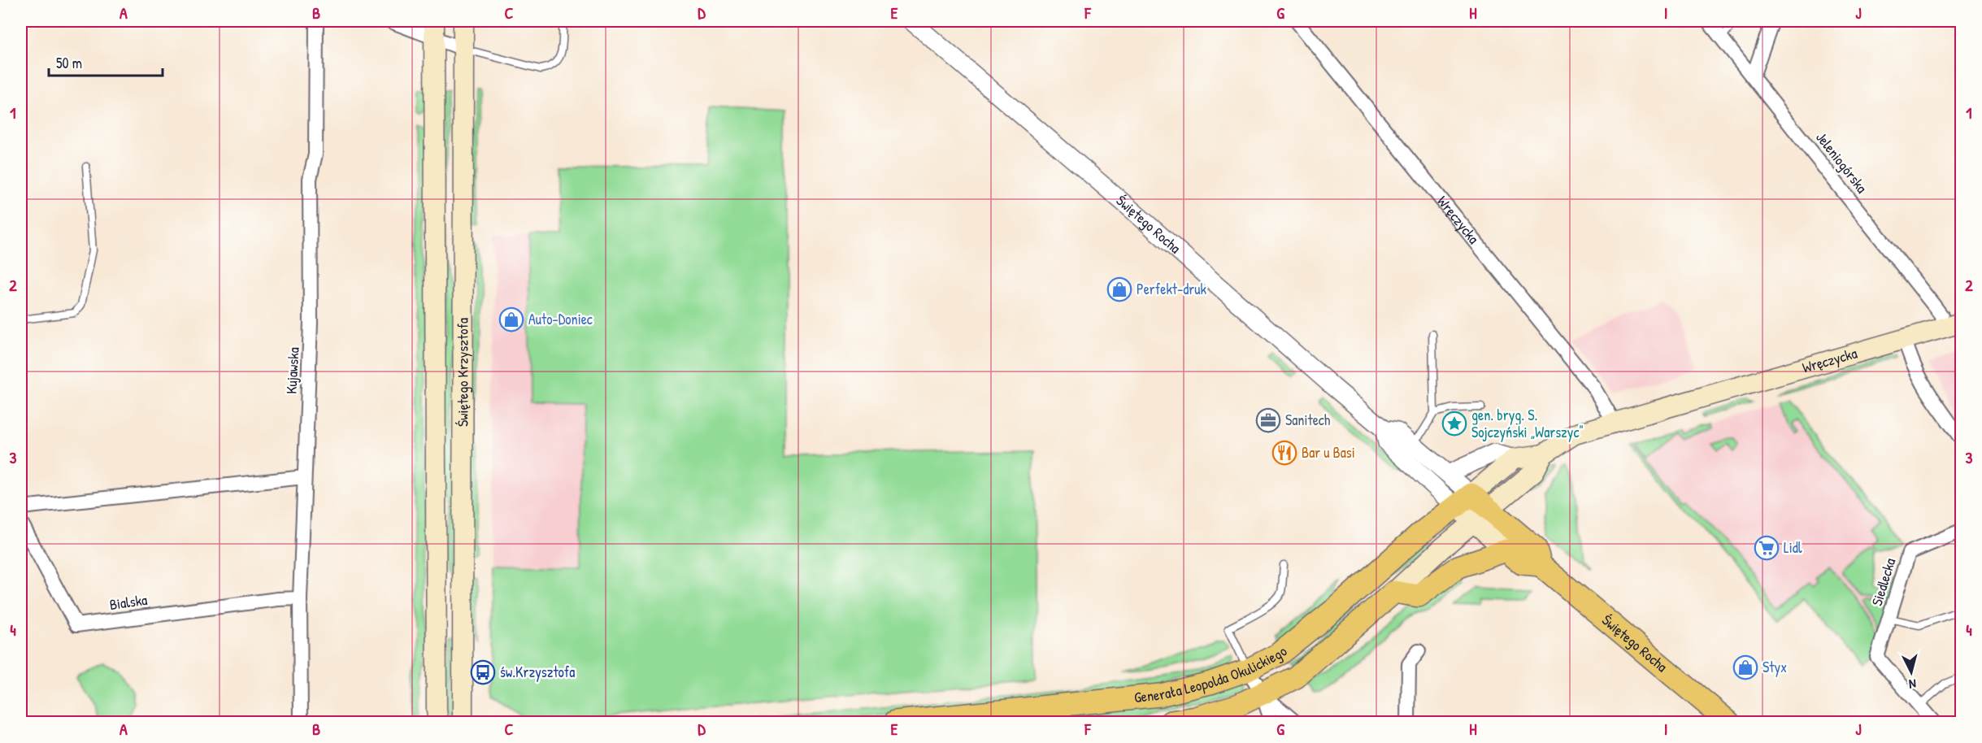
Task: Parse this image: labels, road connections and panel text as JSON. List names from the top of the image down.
{
  "streets": {
    "main road": [
      "Wręczycka",
      "Świętego Rocha",
      "Świętego Krzysztofa",
      "Generała Leopolda Okulickiego"
    ],
    "street": [
      "Jeleniogórska",
      "Kujawska",
      "Siedlecka",
      "Bialska"
    ]
  },
  "crossings": [
    ["Jeleniogórska", "Wręczycka"],
    ["Wręczycka", "Świętego Rocha"],
    ["Świętego Rocha", "Generała Leopolda Okulickiego"],
    ["Kujawska", "Bialska"]
  ],
  "places": {
    "shop": ["Perfekt-druk", "Auto-Doniec", "Styx"],
    "office": ["Sanitech"],
    "place": ["gen. bryg. S. Sojczyński „Warszyc\""],
    "restaurant": ["Bar u Basi"],
    "supermarket": ["Lidl"],
    "bus stop": ["św.Krzysztofa"]
  },
  "scale_bar": "50 m",
  "north": "bottom",
  "grid": {
    "columns": [
      "A",
      "B",
      "C",
      "D",
      "E",
      "F",
      "G",
      "H",
      "I",
      "J"
    ],
    "rows": [
      "1",
      "2",
      "3",
      "4"
    ]
  }
}
